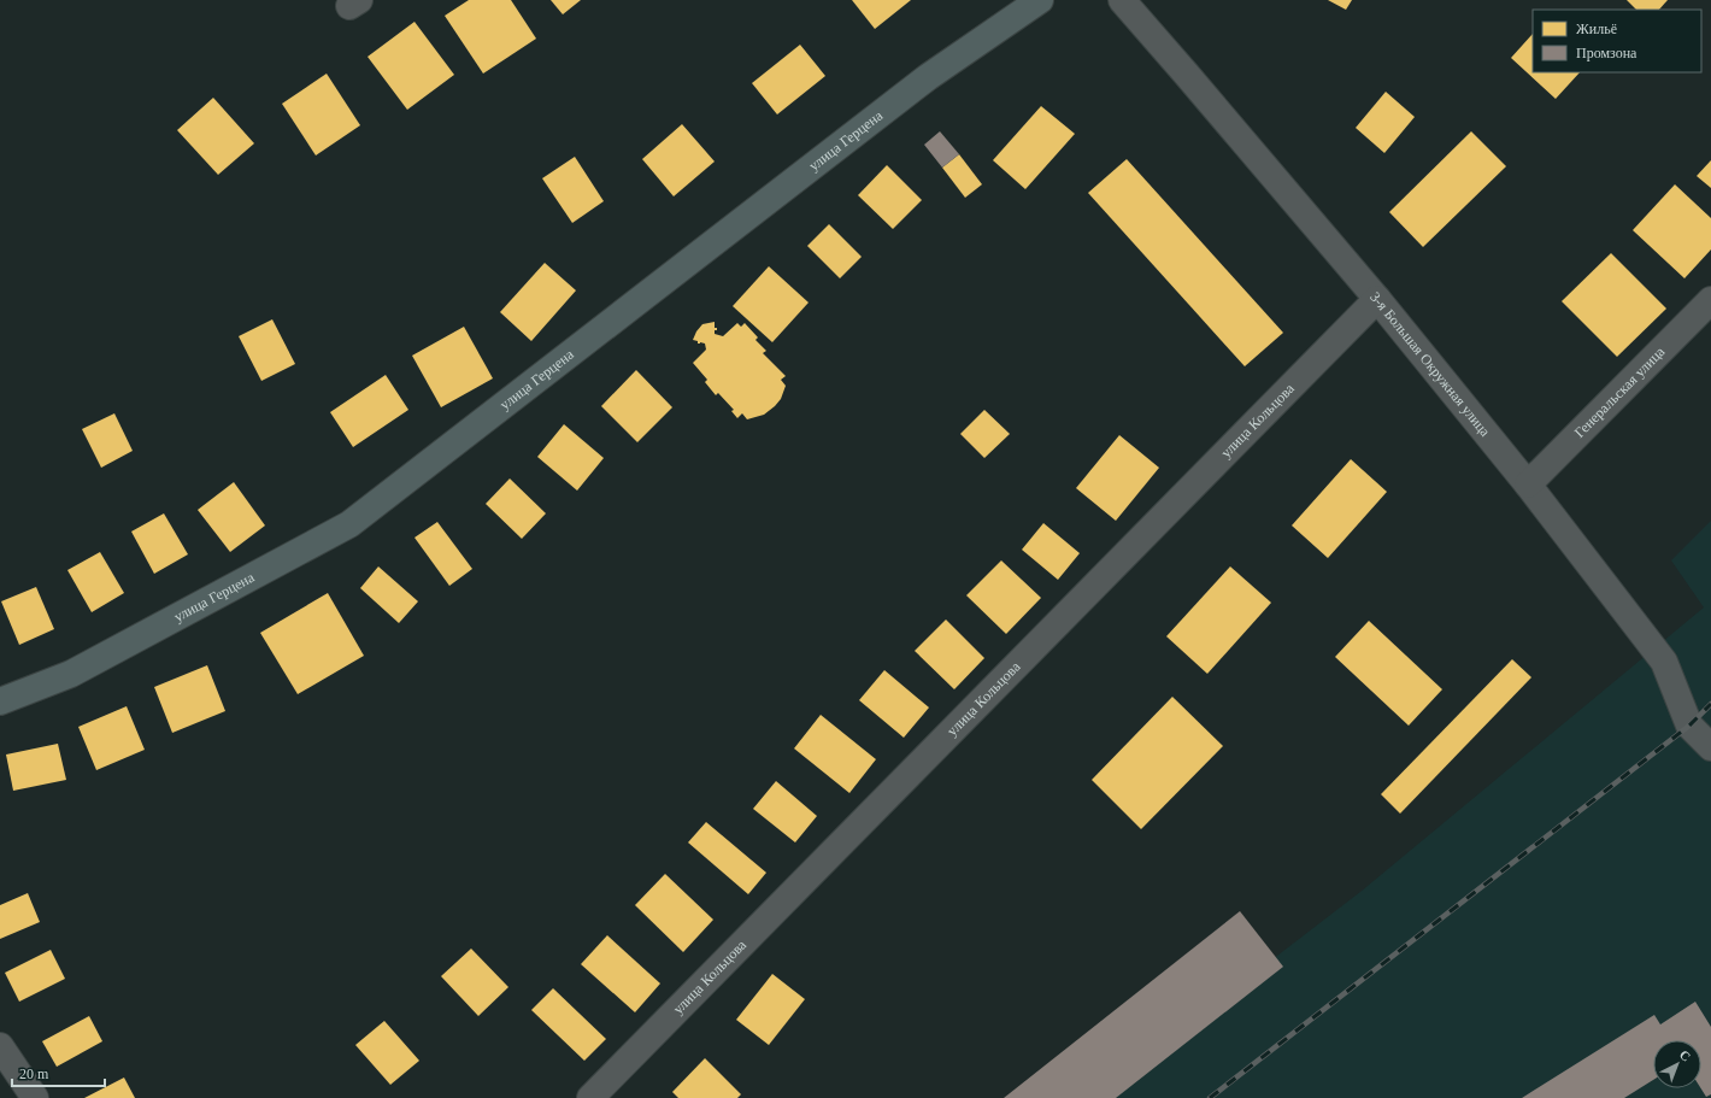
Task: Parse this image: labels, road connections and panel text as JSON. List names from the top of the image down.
{
  "streets": {
    "main road": ["улица Герцена"],
    "street": ["3-я Большая Окружная улица", "Генеральская улица", "улица Кольцова"]
  },
  "crossings": [
    ["3-я Большая Окружная улица", "Генеральская улица"],
    ["3-я Большая Окружная улица", "улица Кольцова"]
  ],
  "legend": ["Жильё", "Промзона"],
  "scale_bar": "20 m",
  "north": "top right"
}
